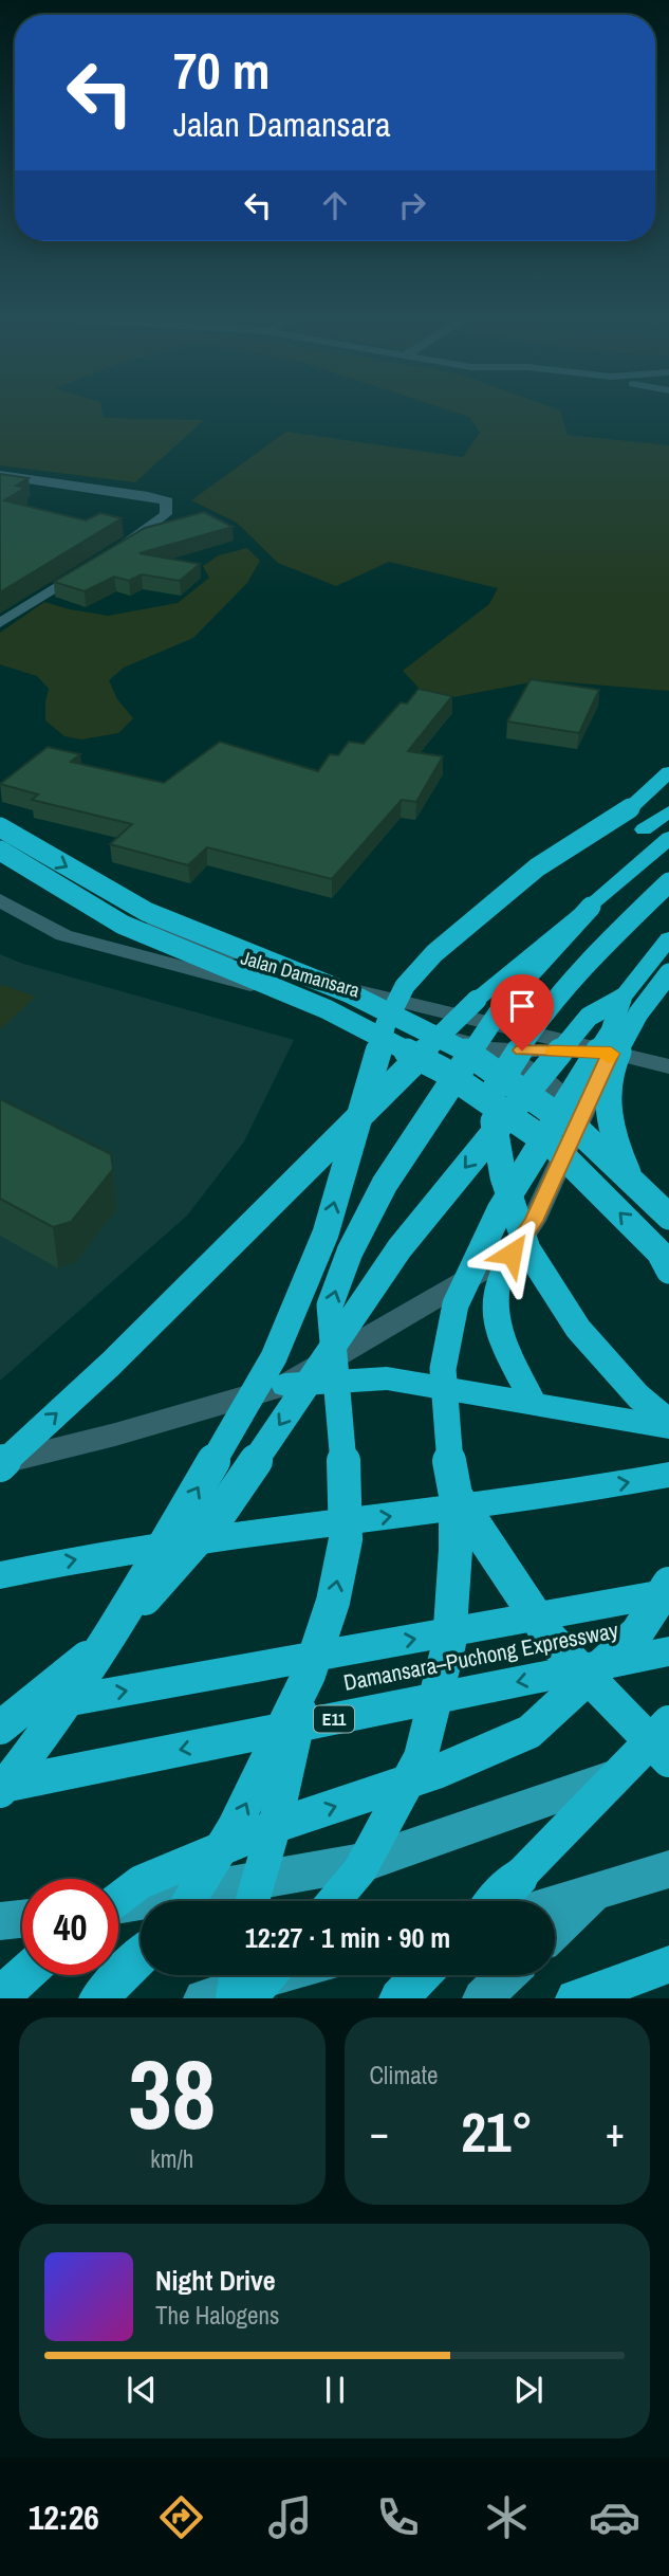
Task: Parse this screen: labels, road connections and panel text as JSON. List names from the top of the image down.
{
  "streets": {
    "highway": ["Damansara–Puchong Expressway", "E11"],
    "street": ["Jalan Damansara"]
  },
  "page": {
    "turn": ["70 m", "Jalan Damansara"],
    "limit": "40",
    "trip": "12:27 · 1 min · 90 m",
    "tile": [
      ["38", "km/h"],
      "Climate"
    ],
    "heat": ["−", "21°", "+"],
    "song": ["Night Drive", "The Halogens"],
    "tabs": "12:26"
  }
}
